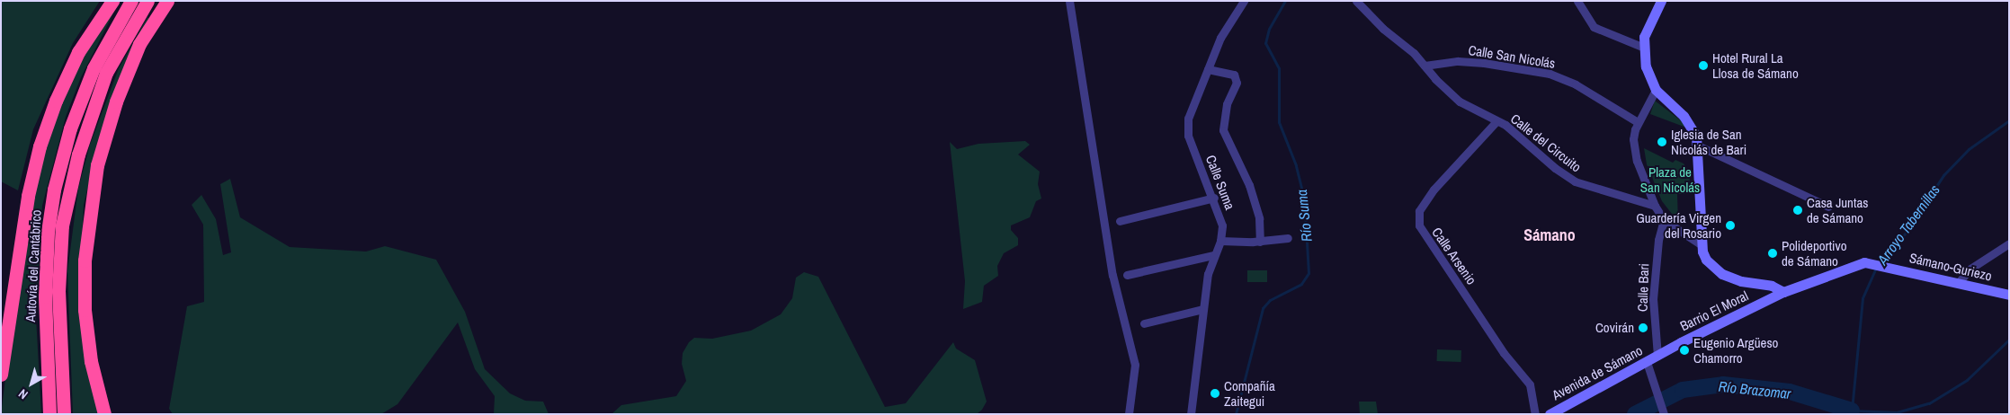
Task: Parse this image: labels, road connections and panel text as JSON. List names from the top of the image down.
{
  "streets": {
    "highway": ["Autovía del Cantábrico"],
    "street": [
      "Calle San Nicolás",
      "Calle del Circuito",
      "Calle Suma",
      "Calle Arsenio",
      "Sámano-Guriezo",
      "Calle Bari",
      "Barrio El Moral",
      "Avenida de Sámano"
    ]
  },
  "crossings": [
    ["Calle San Nicolás", "Calle del Circuito"],
    ["Calle del Circuito", "Calle Arsenio"],
    ["Sámano-Guriezo", "Barrio El Moral"],
    ["Calle Bari", "Barrio El Moral"],
    ["Calle Bari", "Avenida de Sámano"],
    ["Barrio El Moral", "Avenida de Sámano"]
  ],
  "districts": ["Sámano"],
  "water": ["Río Suma", "Arroyo Tabernillas", "Río Brazomar"],
  "parks": ["Plaza de San Nicolás"],
  "places": [
    "Hotel Rural La Llosa de Sámano",
    "Iglesia de San Nicolás de Bari",
    "Casa Juntas de Sámano",
    "Guardería Virgen del Rosario",
    "Polideportivo de Sámano",
    "Covirán",
    "Eugenio Argüeso Chamorro",
    "Compañía Zaitegui"
  ],
  "north": "bottom left"
}
